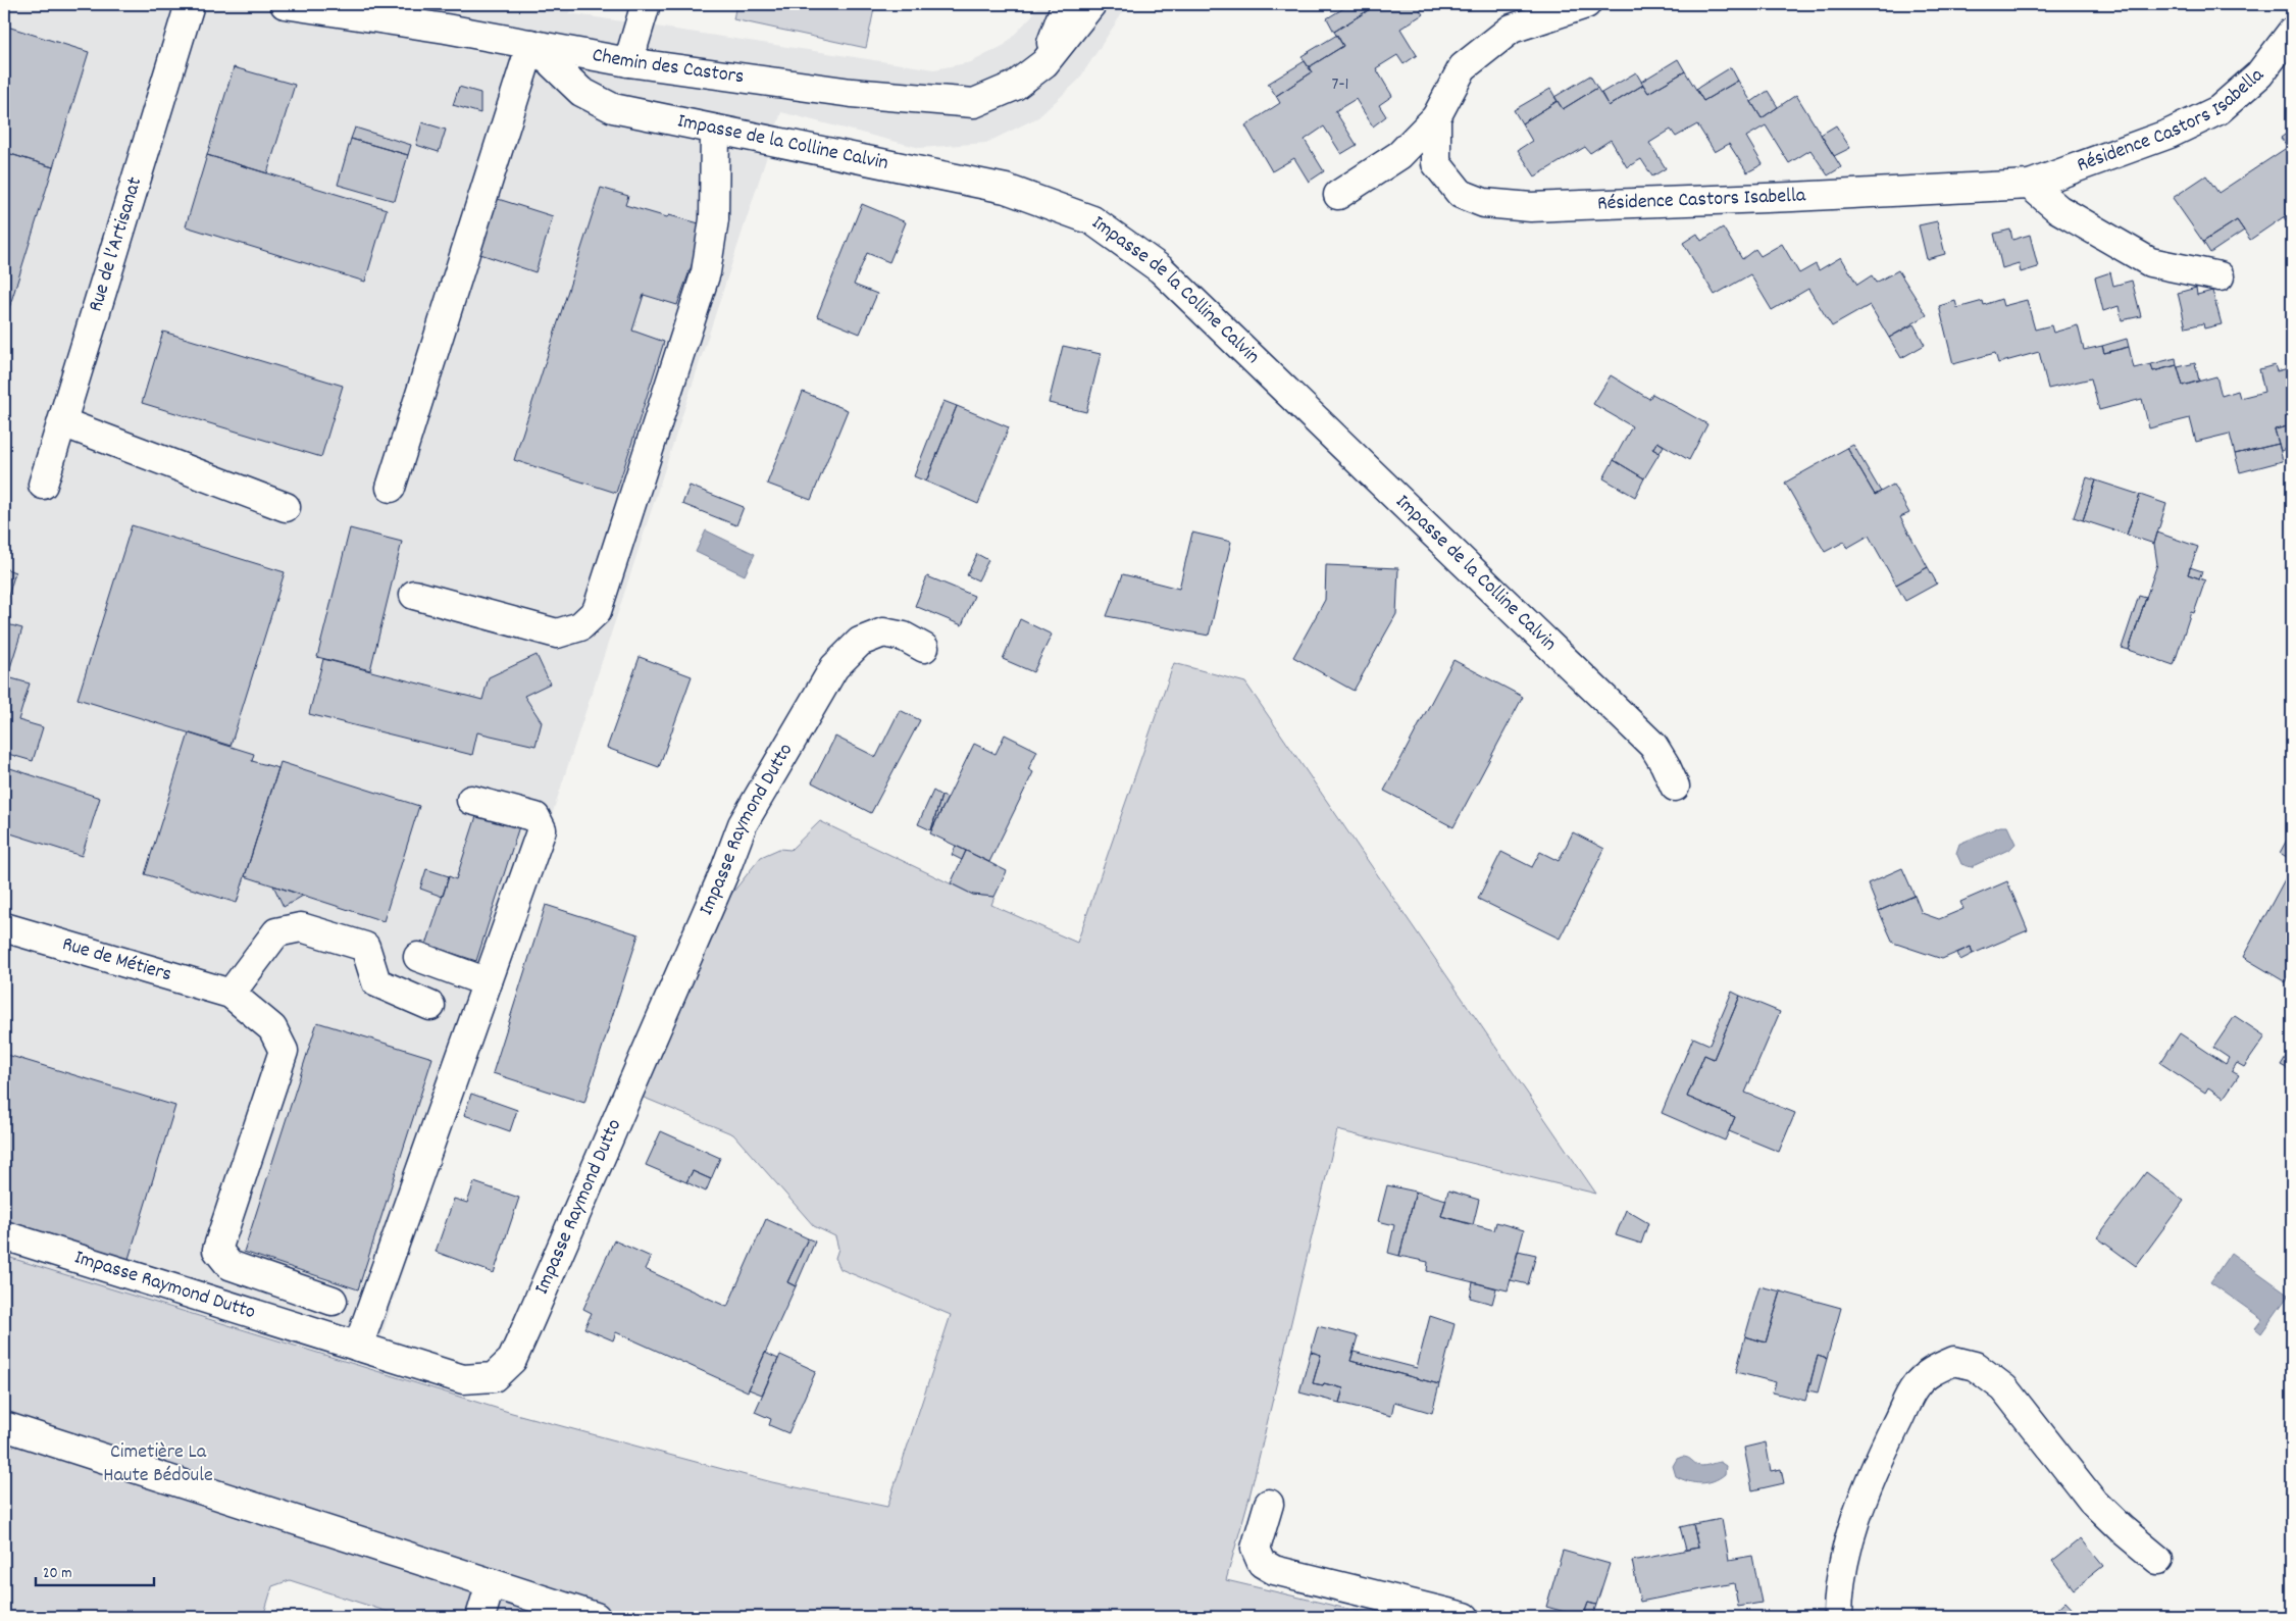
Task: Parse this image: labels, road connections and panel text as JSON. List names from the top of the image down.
{
  "streets": {
    "street": [
      "Chemin des Castors",
      "Résidence Castors Isabella",
      "Impasse de la Colline Calvin",
      "Rue de l’Artisanat",
      "Impasse Raymond Dutto",
      "Rue de Métiers"
    ]
  },
  "crossings": [
    ["Chemin des Castors", "Impasse de la Colline Calvin"]
  ],
  "parks": ["Cimetière La Haute Bédoule"],
  "house_numbers": ["7-1"],
  "scale_bar": "20 m"
}
